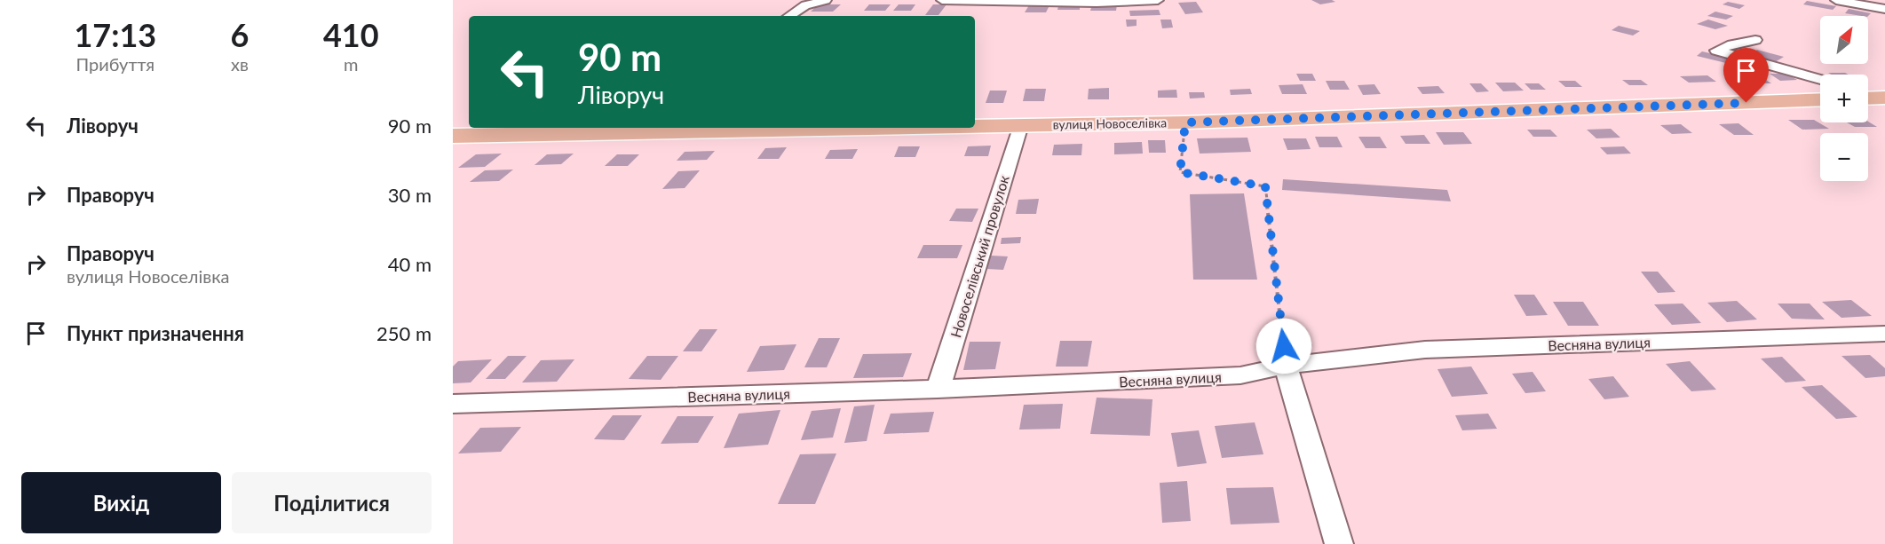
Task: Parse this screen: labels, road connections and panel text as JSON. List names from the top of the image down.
{
  "streets": {
    "main road": ["вулиця Новоселівка"],
    "street": ["Новоселівський провулок", "Весняна вулиця"]
  },
  "crossings": [
    ["вулиця Новоселівка", "Новоселівський провулок"],
    ["Новоселівський провулок", "Весняна вулиця"]
  ],
  "north": "top right",
  "page": {
    "eta": [
      "17:13",
      "Прибуття",
      "6",
      "хв",
      "410",
      "m"
    ],
    "map_buttons": ["+", "−"],
    "turn": ["90 m", "Ліворуч"],
    "list": [
      {
        "name": "Ліворуч",
        "value": "90 m"
      },
      {
        "name": "Праворуч",
        "value": "30 m"
      },
      {
        "name": "Праворуч",
        "note": "вулиця Новоселівка",
        "value": "40 m"
      },
      {
        "name": "Пункт призначення",
        "value": "250 m"
      }
    ],
    "buttons": ["Вихід", "Поділитися"]
  }
}
